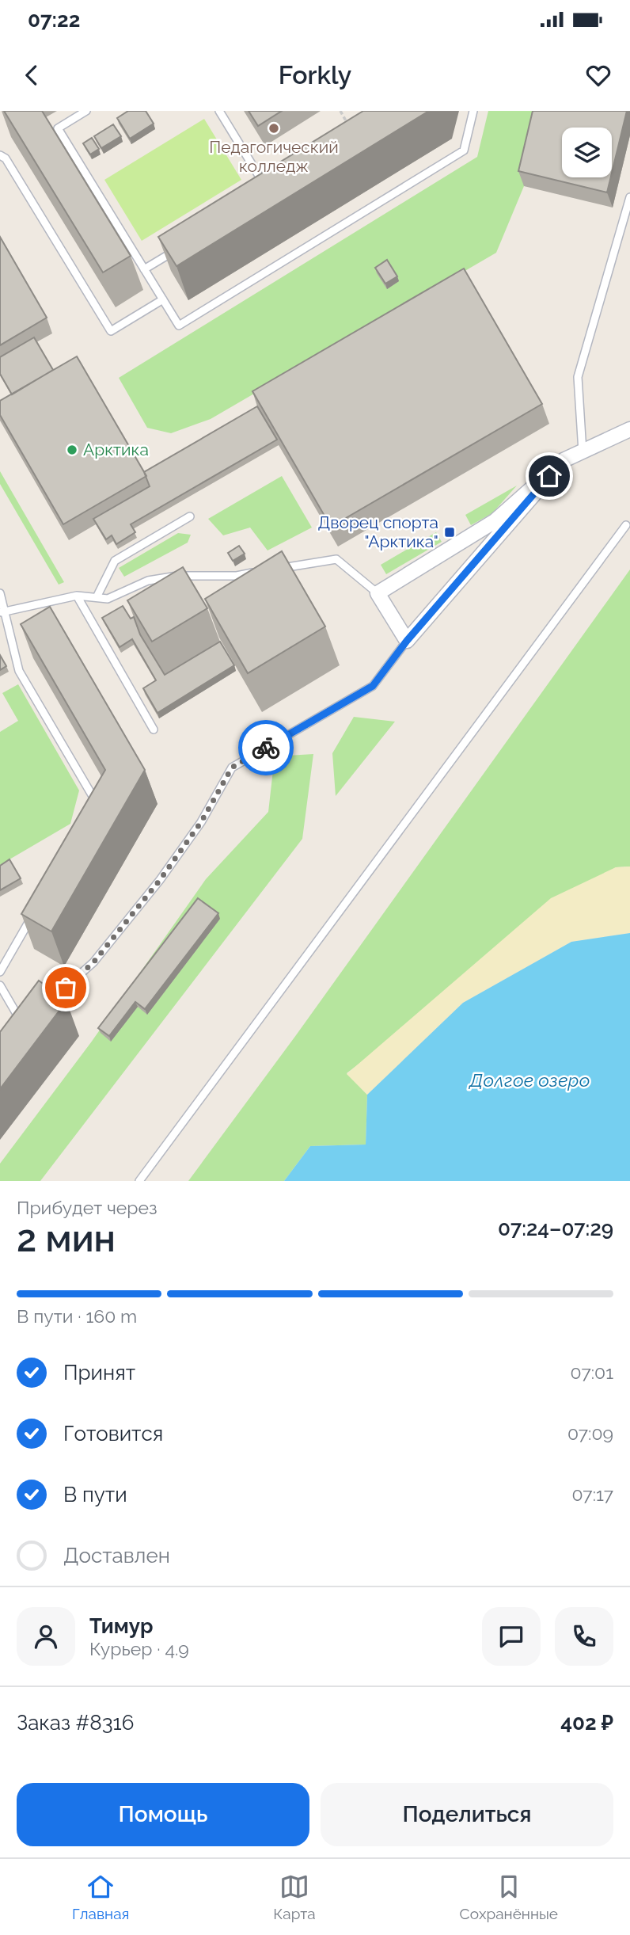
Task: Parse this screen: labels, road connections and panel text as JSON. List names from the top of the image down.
{
  "water": ["Долгое озеро"],
  "places": {
    "other": ["Педагогический колледж", "Арктика"],
    "transit": ["Дворец спорта \"Арктика\""]
  },
  "page": {
    "status": "07:22",
    "header": "Forkly",
    "heading": ["2 мин", "Прибудет через", "07:24–07:29"],
    "panel": [
      "Тимур",
      "Курьер · 4.9",
      "Заказ #8316",
      "402 ₽"
    ],
    "bar": "В пути · 160 m",
    "list": [
      ["Принят", "07:01"],
      ["Готовится", "07:09"],
      ["В пути", "07:17"],
      "Доставлен"
    ],
    "buttons": ["Помощь", "Поделиться"],
    "tabs": ["Главная", "Карта", "Сохранённые"]
  }
}
